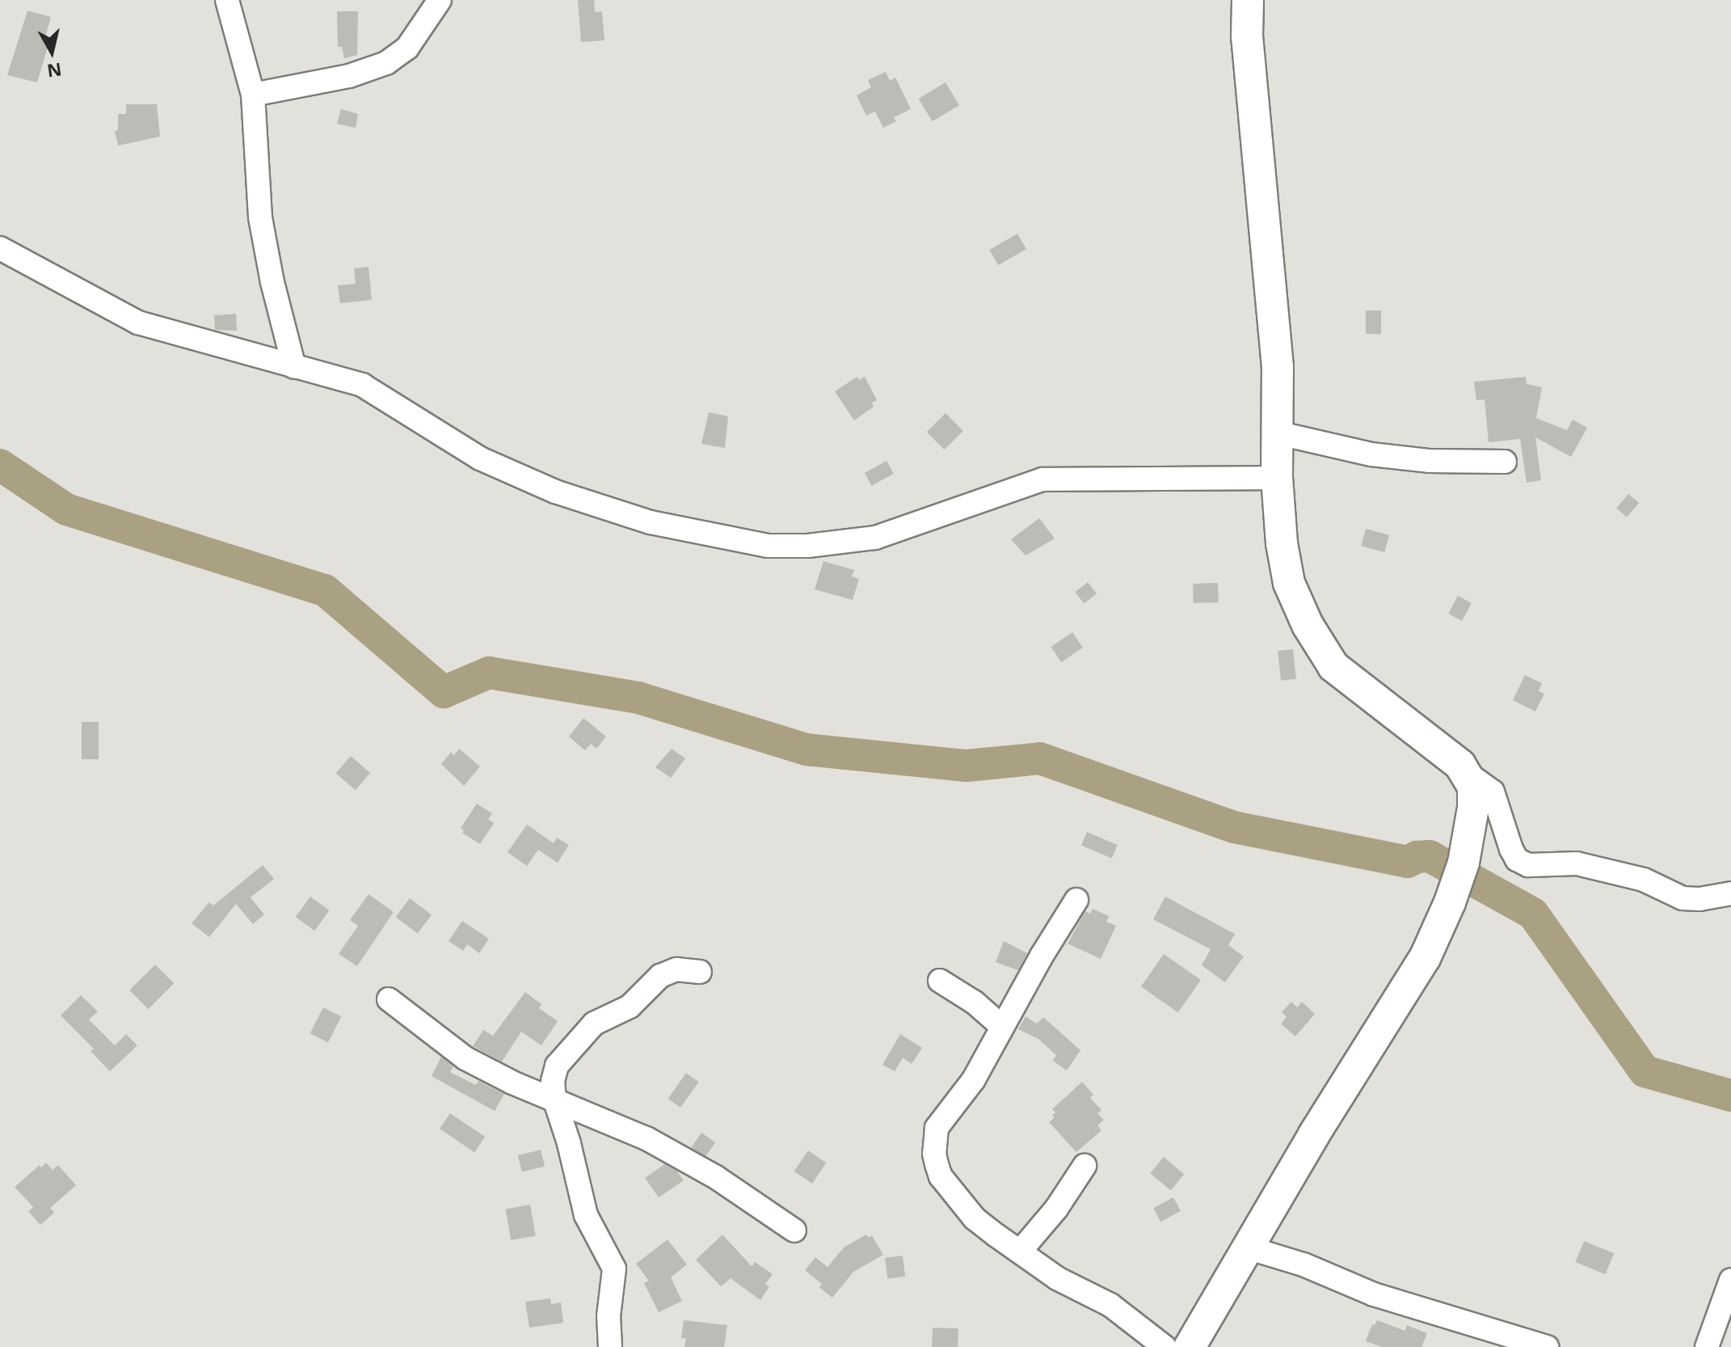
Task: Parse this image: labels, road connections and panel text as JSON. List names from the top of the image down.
{
  "north": "bottom"
}
